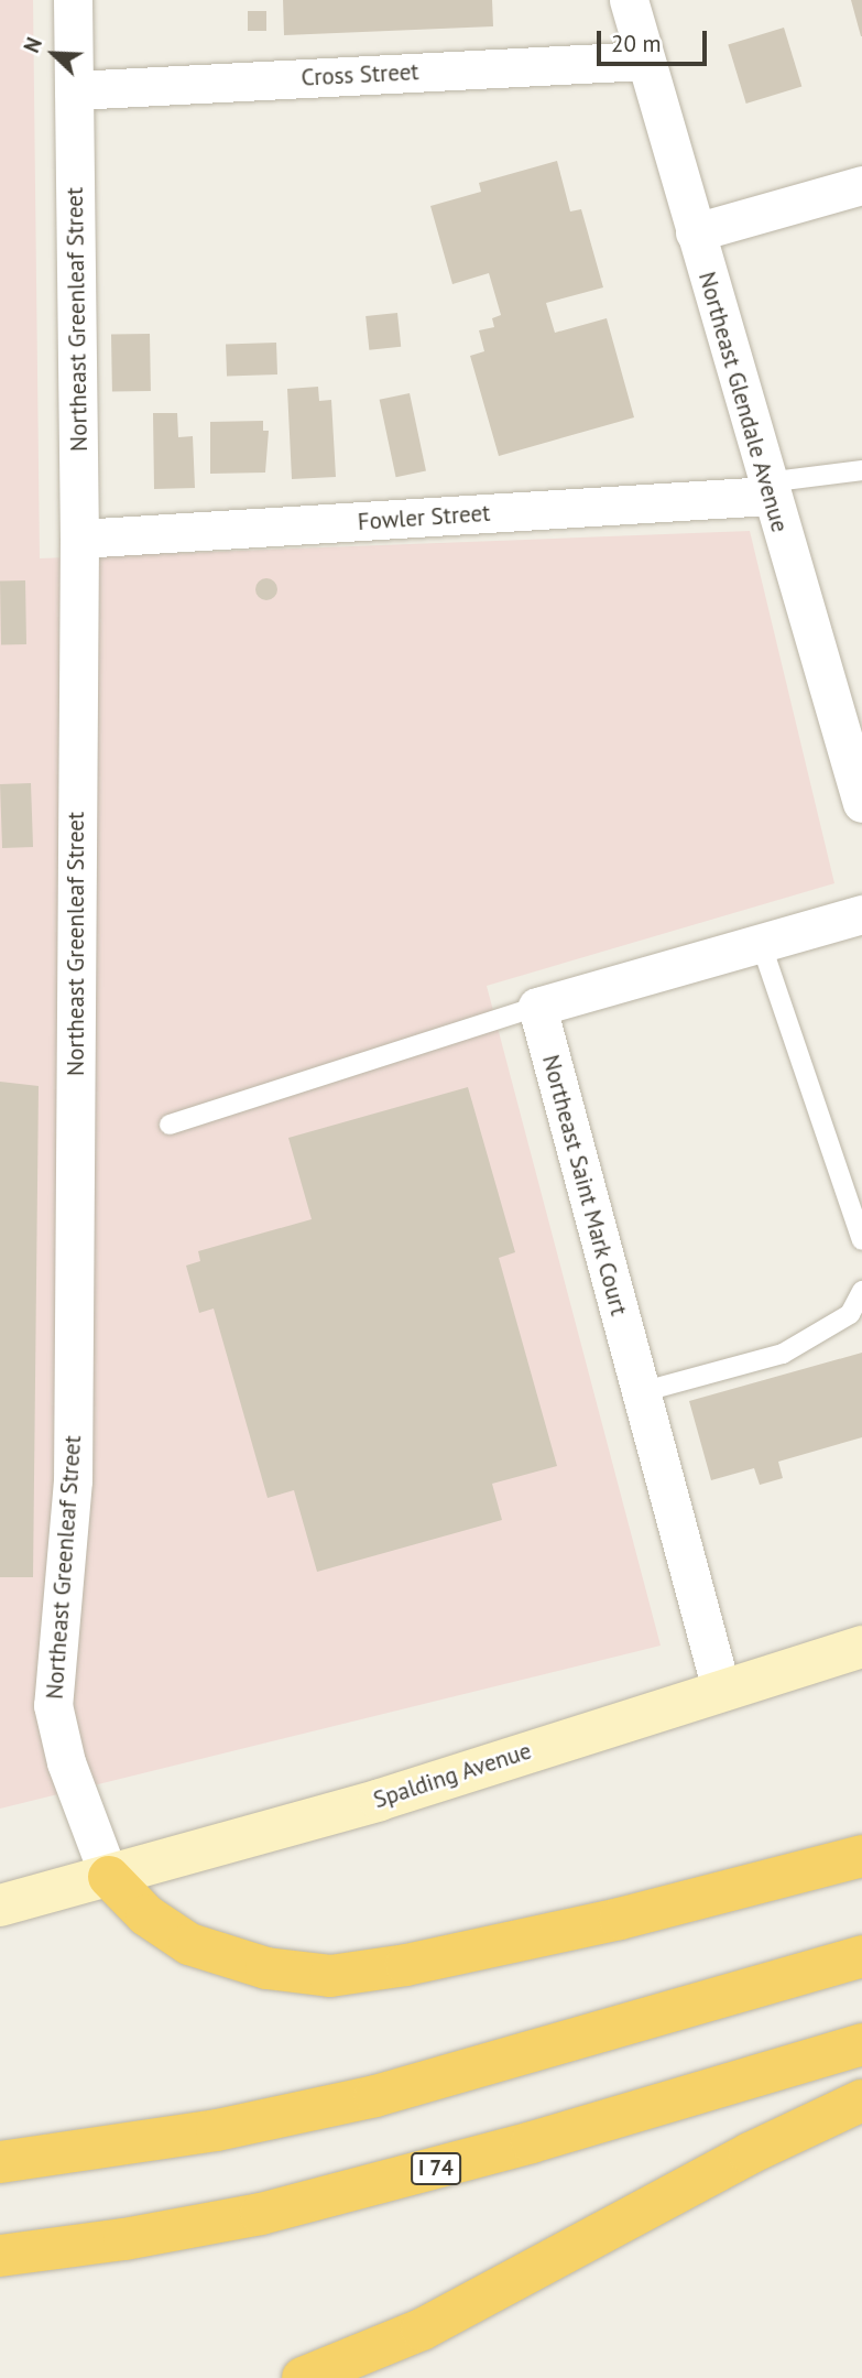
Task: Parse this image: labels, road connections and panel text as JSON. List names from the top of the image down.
{
  "streets": {
    "highway": ["I 74"],
    "main road": ["Spalding Avenue"],
    "street": [
      "Cross Street",
      "Northeast Greenleaf Street",
      "Northeast Glendale Avenue",
      "Fowler Street",
      "Northeast Saint Mark Court"
    ]
  },
  "crossings": [
    ["Cross Street", "Northeast Greenleaf Street"],
    ["Cross Street", "Northeast Glendale Avenue"],
    ["Northeast Greenleaf Street", "Fowler Street"],
    ["Northeast Greenleaf Street", "Spalding Avenue"],
    ["Northeast Glendale Avenue", "Fowler Street"],
    ["Northeast Saint Mark Court", "Spalding Avenue"]
  ],
  "scale_bar": "20 m",
  "north": "top left"
}
